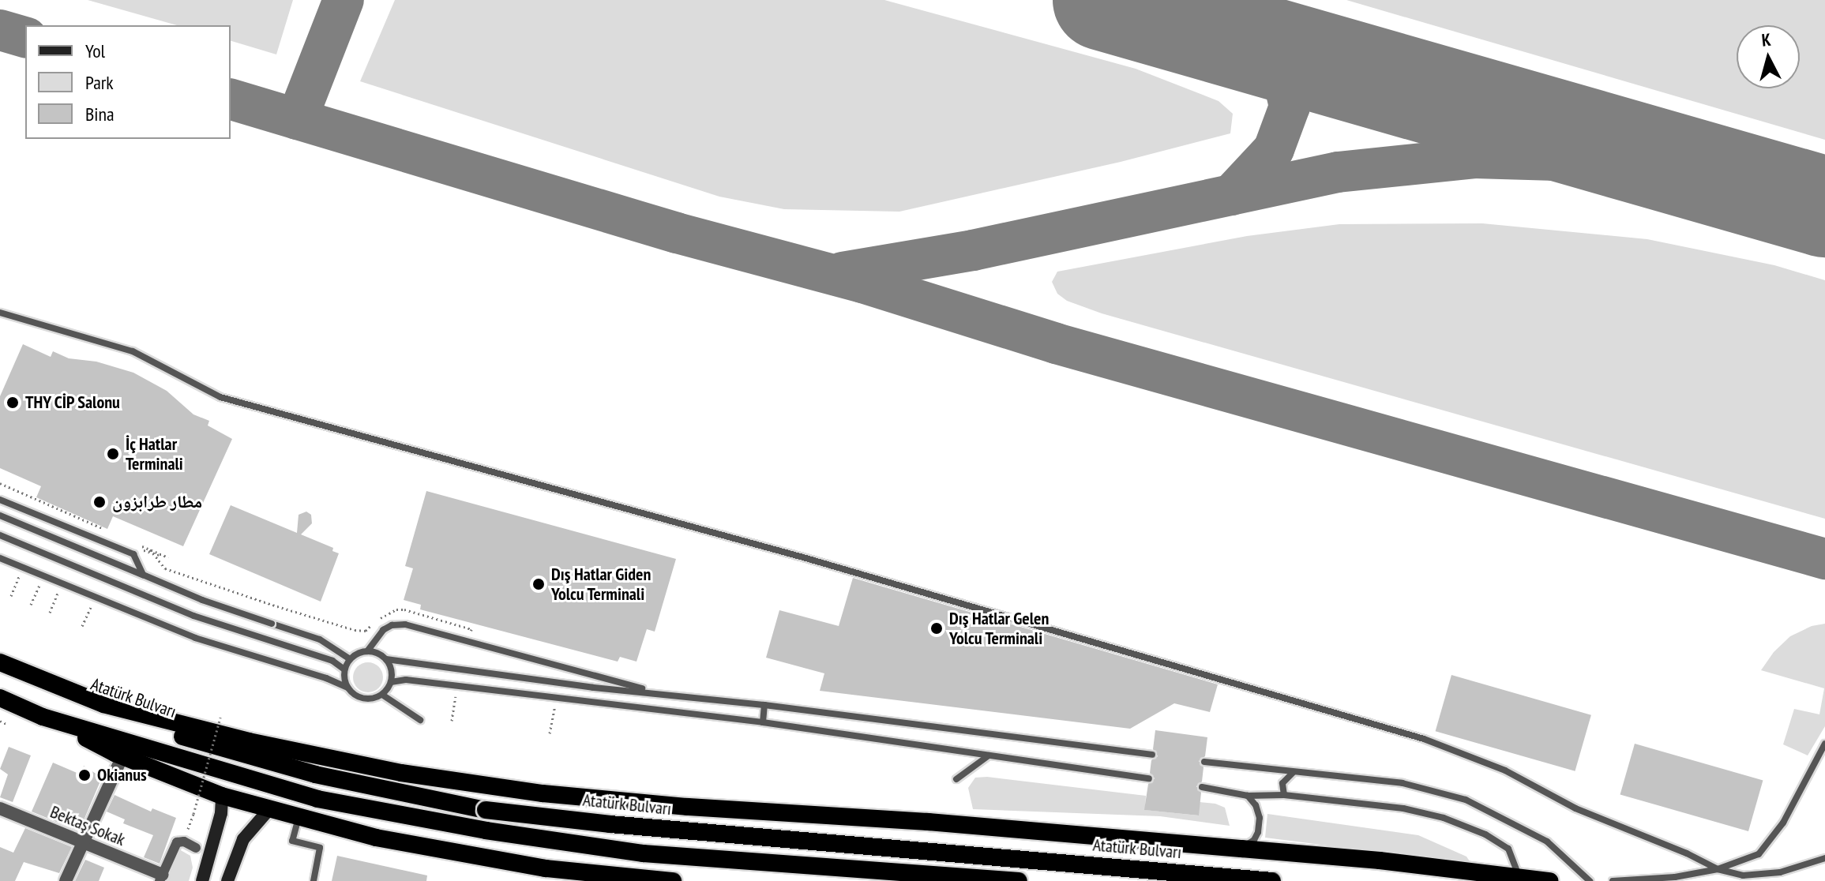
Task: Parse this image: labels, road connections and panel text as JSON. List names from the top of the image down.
{
  "streets": {
    "highway": ["Atatürk Bulvarı"],
    "street": ["Bektaş Sokak"]
  },
  "places": [
    "THY CİP Salonu",
    "İç Hatlar Terminali",
    "مطار طرابزون",
    "Dış Hatlar Giden Yolcu Terminali",
    "Dış Hatlar Gelen Yolcu Terminali",
    "Okianus"
  ],
  "legend": ["Yol", "Park", "Bina"],
  "north": "top"
}
